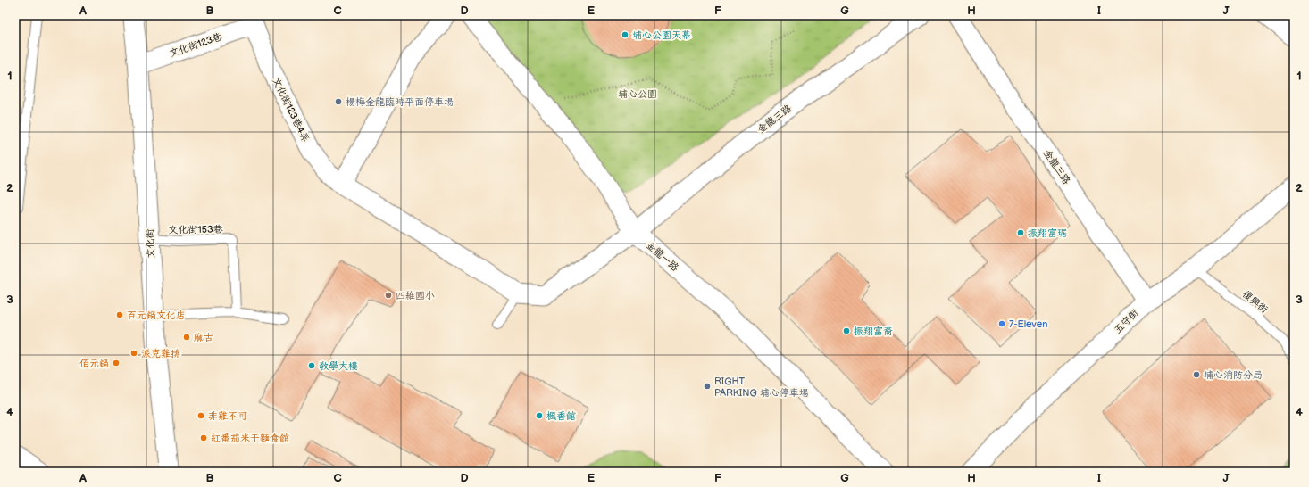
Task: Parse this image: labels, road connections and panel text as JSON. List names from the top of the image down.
{
  "streets": {
    "street": [
      "文化街123巷",
      "文化街123巷4弄",
      "金龍三路",
      "文化街",
      "金龍一路",
      "五守街"
    ],
    "lane": ["文化街153巷", "復興街"]
  },
  "crossings": [
    ["文化街123巷", "文化街123巷4弄"],
    ["文化街123巷", "文化街"],
    ["文化街123巷4弄", "金龍三路"],
    ["金龍三路", "金龍一路"],
    ["金龍三路", "五守街"],
    ["文化街153巷", "文化街"],
    ["復興街", "五守街"]
  ],
  "parks": ["埔心公園"],
  "places": [
    "埔心公園天幕",
    "楊梅金龍臨時平面停車場",
    "振翔富琚",
    "四維國小",
    "百元鍋文化店",
    "7-Eleven",
    "振翔富裔",
    "麻古",
    "派克雞排",
    "佰元鍋",
    "教學大樓",
    "埔心消防分局",
    "RIGHT PARKING 埔心停車場",
    "非雞不可",
    "楓香館",
    "紅番茄米干麵食館"
  ],
  "grid": {
    "columns": [
      "A",
      "B",
      "C",
      "D",
      "E",
      "F",
      "G",
      "H",
      "I",
      "J"
    ],
    "rows": [
      "1",
      "2",
      "3",
      "4"
    ]
  }
}
